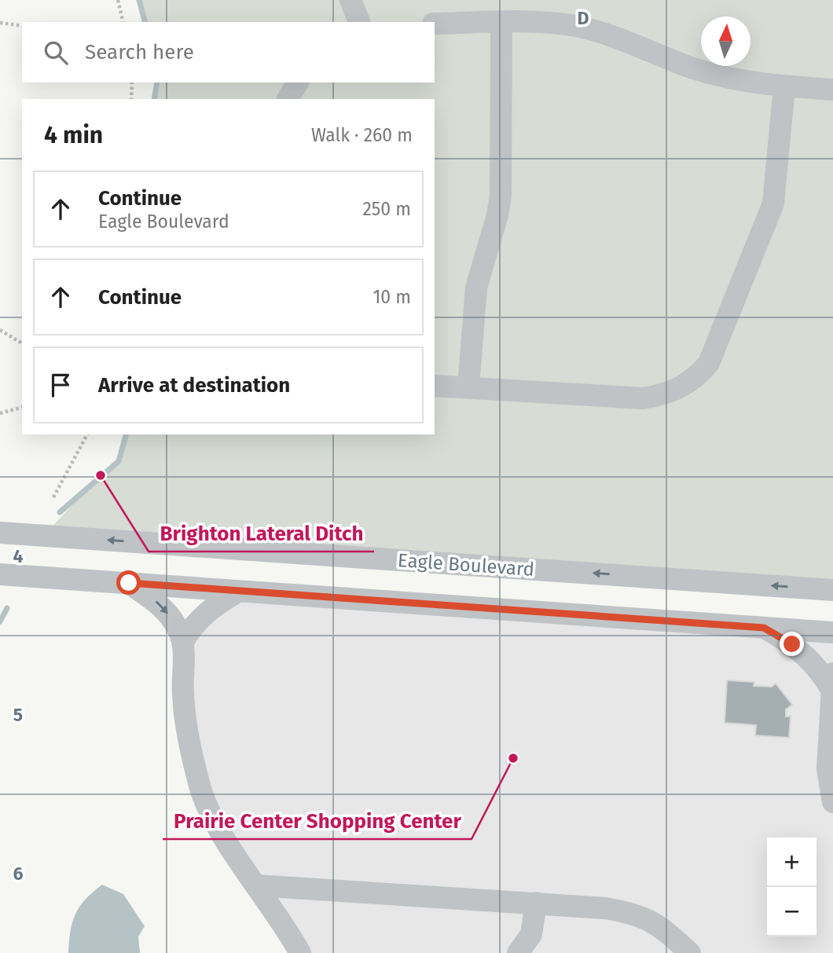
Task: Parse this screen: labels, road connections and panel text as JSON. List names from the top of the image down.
{
  "streets": {
    "street": ["Eagle Boulevard"]
  },
  "places": ["Brighton Lateral Ditch", "Prairie Center Shopping Center"],
  "north": "top",
  "page": {
    "search": "Search here",
    "heading": ["4 min", "Walk · 260 m"],
    "list": [
      ["Continue", "Eagle Boulevard", "250 m"],
      ["Continue", "10 m"],
      "Arrive at destination"
    ],
    "map_buttons": ["+", "−"]
  },
  "grid": {
    "columns": ["D"],
    "rows": ["4", "5", "6"]
  }
}
